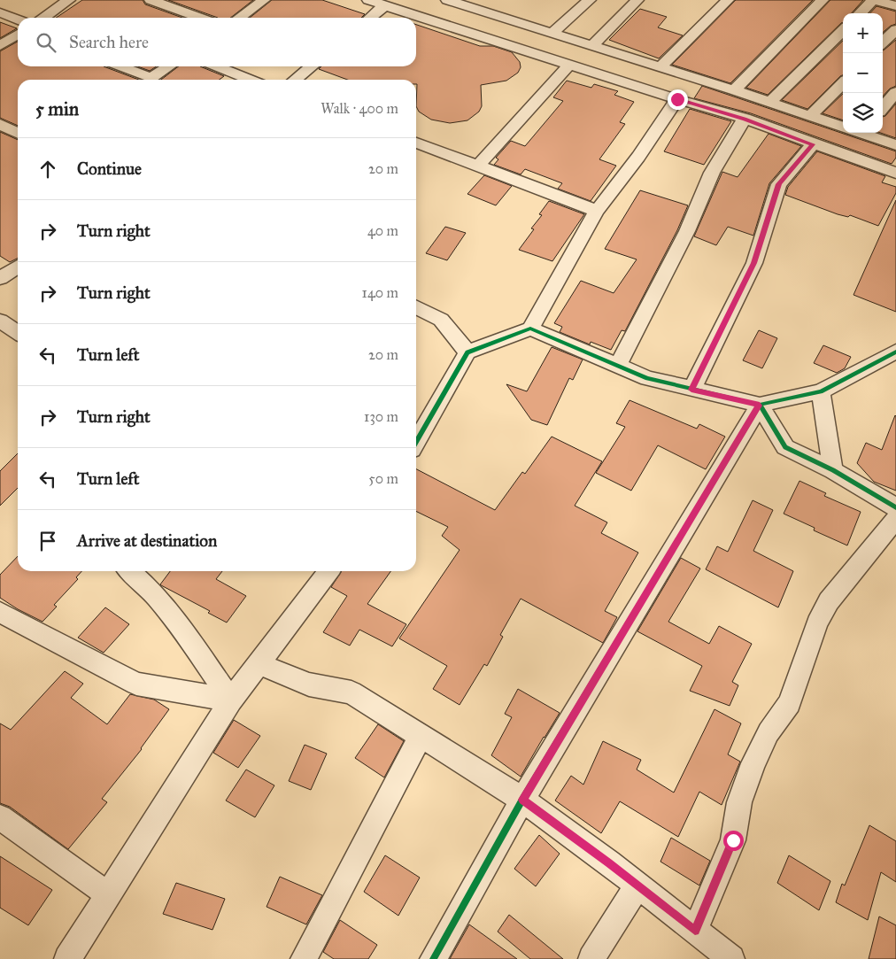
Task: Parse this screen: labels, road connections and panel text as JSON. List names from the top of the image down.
{
  "page": {
    "map_buttons": ["+", "−"],
    "search": "Search here",
    "heading": ["5 min", "Walk · 400 m"],
    "list": [
      ["Continue", "20 m"],
      ["Turn right", "40 m"],
      ["Turn right", "140 m"],
      ["Turn left", "20 m"],
      ["Turn right", "130 m"],
      ["Turn left", "50 m"],
      "Arrive at destination"
    ]
  }
}
